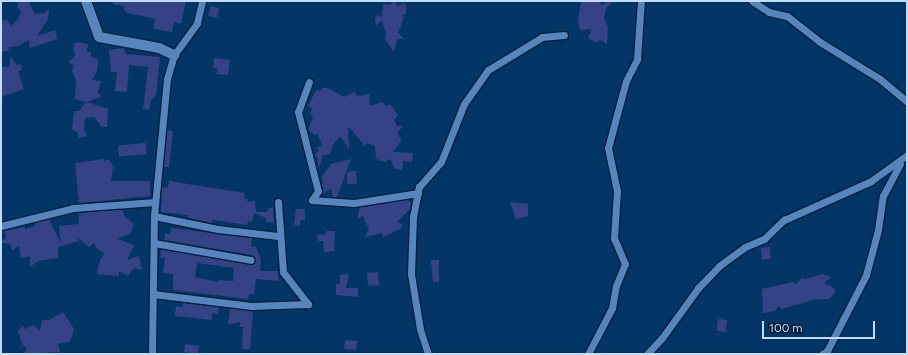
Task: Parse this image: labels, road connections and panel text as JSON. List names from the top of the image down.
{
  "scale_bar": "100 m"
}
